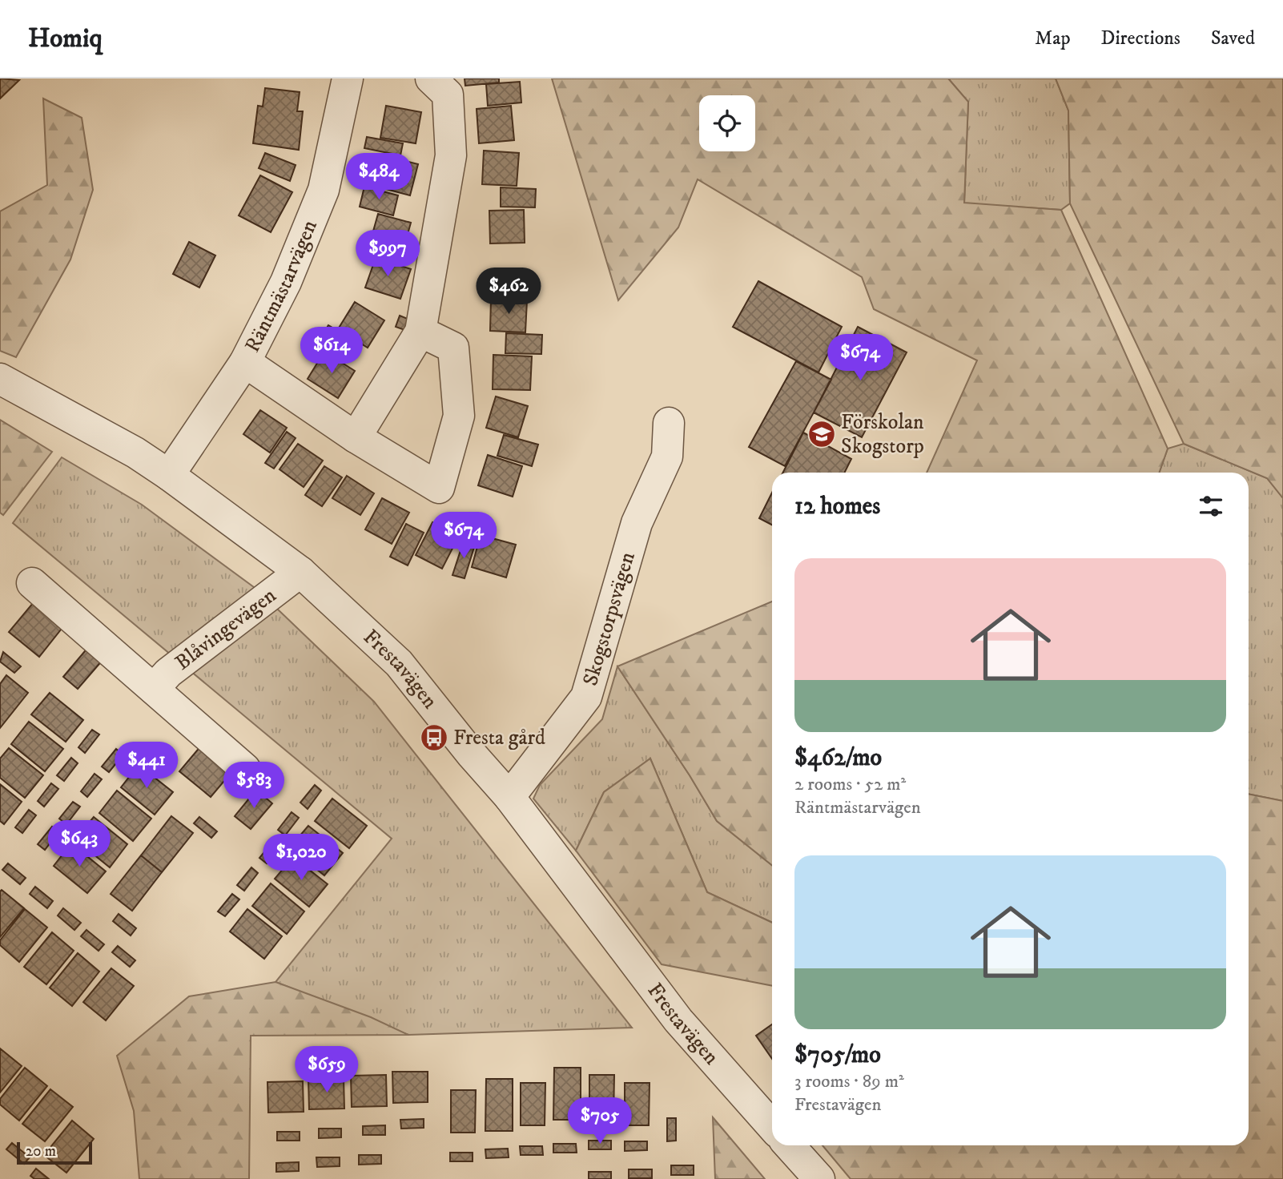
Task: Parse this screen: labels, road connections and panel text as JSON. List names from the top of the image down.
{
  "streets": {
    "street": [
      "Räntmästarvägen",
      "Skogstorpsvägen",
      "Blåvingevägen",
      "Frestavägen"
    ]
  },
  "crossings": [
    ["Räntmästarvägen", "Frestavägen"],
    ["Skogstorpsvägen", "Frestavägen"],
    ["Blåvingevägen", "Frestavägen"]
  ],
  "places": {
    "school or university": ["Förskolan Skogstorp"],
    "bus stop": ["Fresta gård"]
  },
  "scale_bar": "20 m",
  "page": {
    "header": "Homiq",
    "nav": ["Map", "Directions", "Saved"],
    "price": [
      "$484",
      "$997",
      "$462",
      "$614",
      "$674",
      "$674",
      "$441",
      "$583",
      "$643",
      "$1,020",
      "$659",
      "$705"
    ],
    "heading": "12 homes",
    "list": [
      {
        "name": "$462/mo",
        "note": "2 rooms · 52 m² · Räntmästarvägen"
      },
      {
        "name": "$705/mo",
        "note": "3 rooms · 89 m² · Frestavägen"
      }
    ],
    "scale": "20 m"
  }
}
